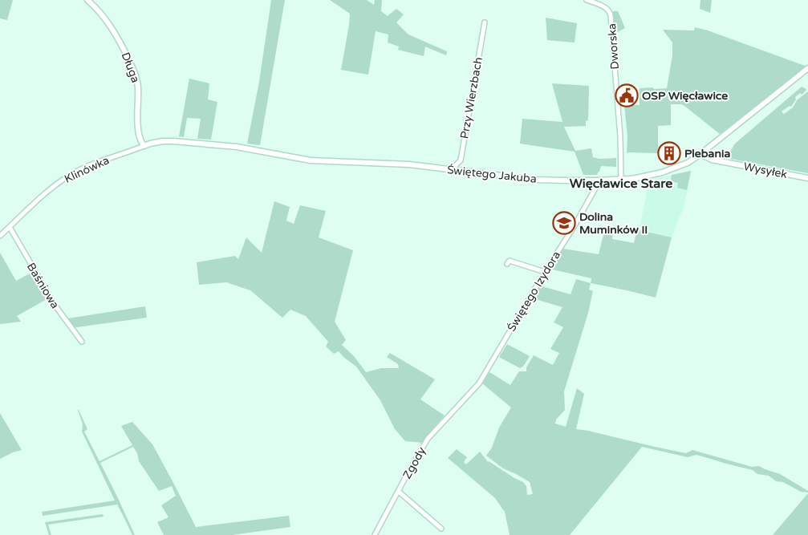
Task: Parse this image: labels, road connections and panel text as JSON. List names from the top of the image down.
{
  "streets": {
    "street": [
      "Dworska",
      "Długa",
      "Przy Wierzbach",
      "Klinówka",
      "Wysyłek",
      "Świętego Jakuba",
      "Baśniowa",
      "Świętego Izydora",
      "Zgody"
    ]
  },
  "crossings": [
    ["Dworska", "Świętego Jakuba"],
    ["Długa", "Klinówka"],
    ["Długa", "Świętego Jakuba"],
    ["Przy Wierzbach", "Świętego Jakuba"],
    ["Klinówka", "Świętego Jakuba"],
    ["Klinówka", "Baśniowa"],
    ["Wysyłek", "Świętego Jakuba"],
    ["Świętego Jakuba", "Świętego Izydora"],
    ["Świętego Izydora", "Zgody"]
  ],
  "districts": ["Więcławice Stare"],
  "places": {
    "public building": ["OSP Więcławice"],
    "building": ["Plebania"],
    "school or university": ["Dolina Muminków II"]
  }
}
